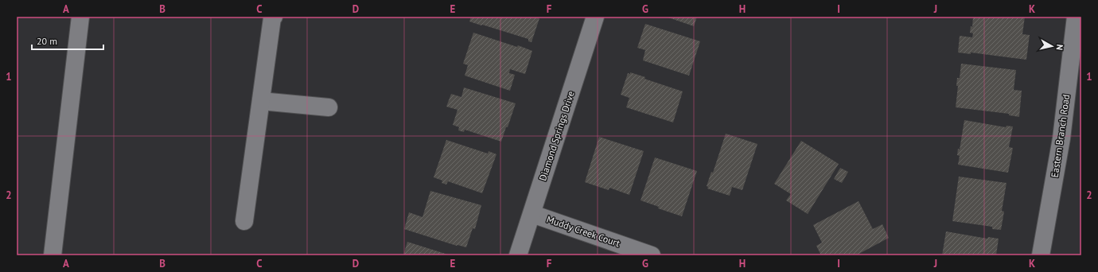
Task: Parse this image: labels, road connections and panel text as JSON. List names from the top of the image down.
{
  "streets": {
    "street": ["Diamond Springs Drive", "Eastern Branch Road", "Muddy Creek Court"]
  },
  "crossings": [
    ["Diamond Springs Drive", "Muddy Creek Court"]
  ],
  "scale_bar": "20 m",
  "north": "right",
  "grid": {
    "columns": [
      "A",
      "B",
      "C",
      "D",
      "E",
      "F",
      "G",
      "H",
      "I",
      "J",
      "K"
    ],
    "rows": ["1", "2"]
  }
}
